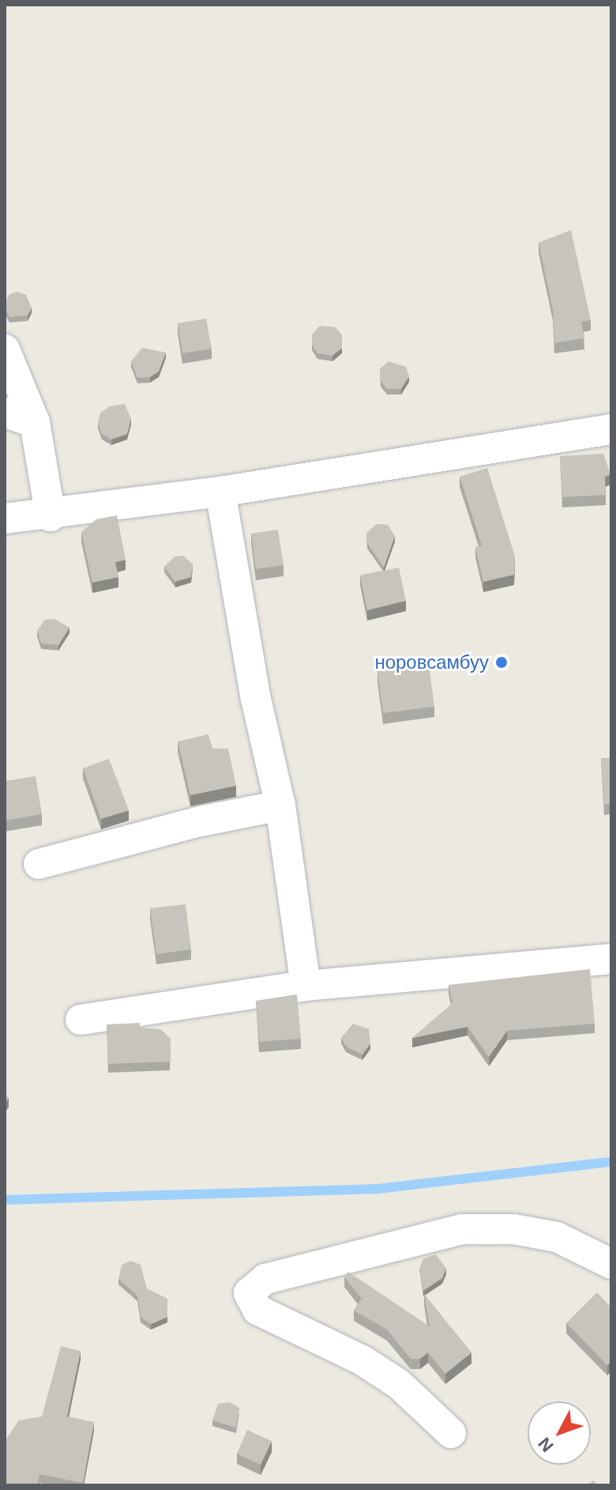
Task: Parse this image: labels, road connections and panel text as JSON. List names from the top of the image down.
{
  "places": ["норовсамбуу"],
  "north": "bottom left"
}
